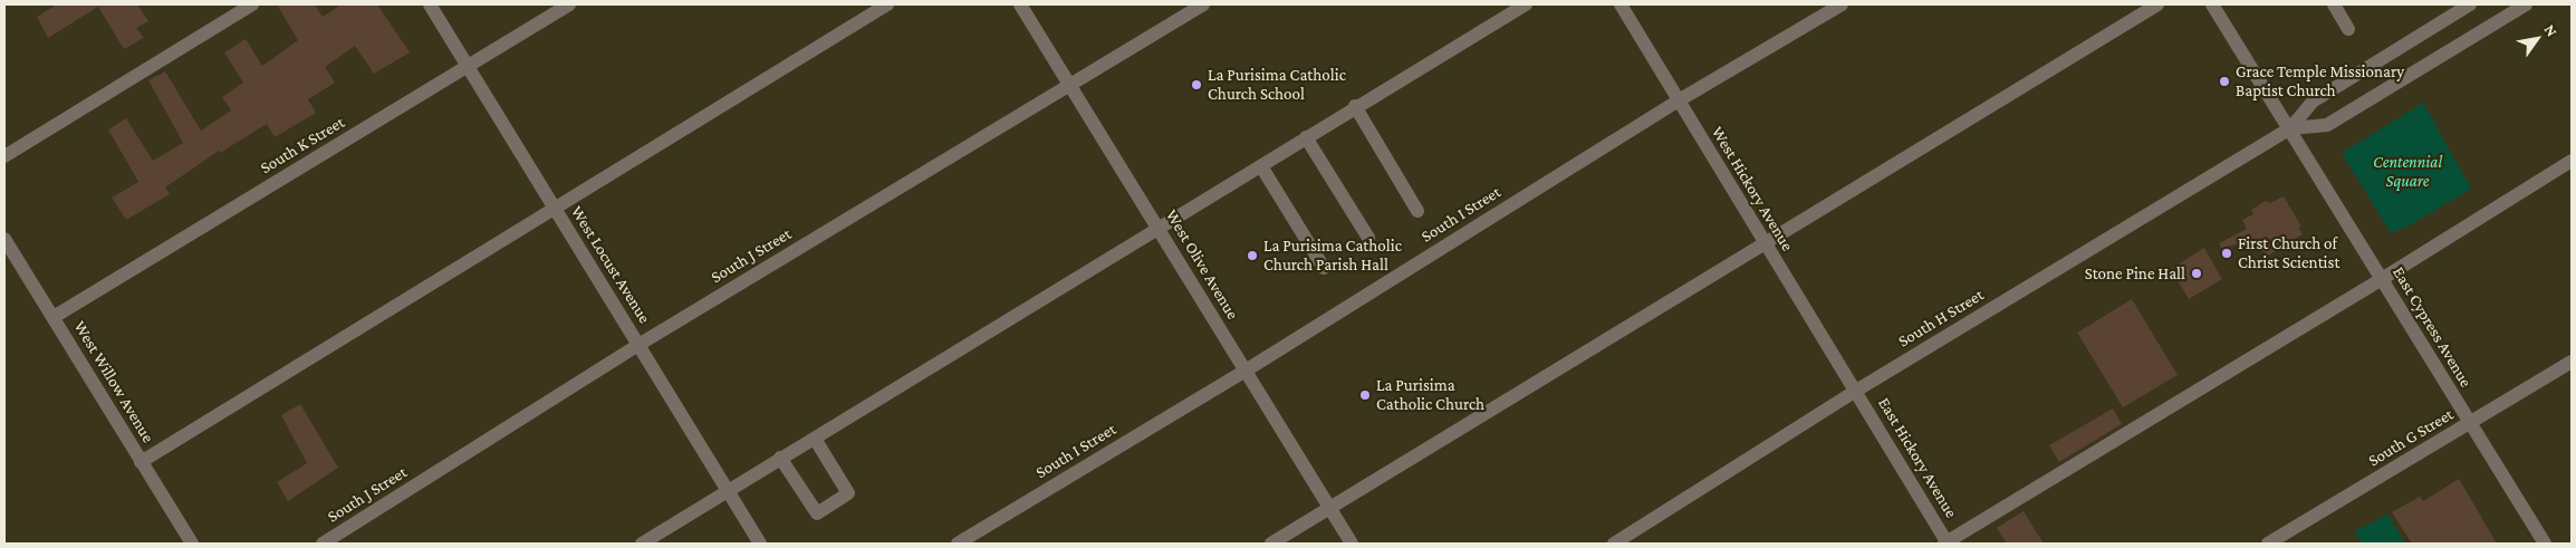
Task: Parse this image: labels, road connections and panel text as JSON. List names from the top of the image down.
{
  "streets": {
    "street": [
      "South K Street",
      "West Hickory Avenue",
      "South I Street",
      "South J Street",
      "West Locust Avenue",
      "West Olive Avenue",
      "South H Street",
      "East Cypress Avenue",
      "West Willow Avenue",
      "South G Street",
      "East Hickory Avenue"
    ]
  },
  "crossings": [
    ["South K Street", "West Locust Avenue"],
    ["South K Street", "West Willow Avenue"],
    ["West Hickory Avenue", "South I Street"],
    ["West Hickory Avenue", "South H Street"],
    ["West Hickory Avenue", "East Hickory Avenue"],
    ["South I Street", "West Olive Avenue"],
    ["South J Street", "West Locust Avenue"],
    ["South J Street", "West Olive Avenue"],
    ["South H Street", "East Cypress Avenue"],
    ["South H Street", "East Hickory Avenue"],
    ["East Cypress Avenue", "South G Street"]
  ],
  "parks": ["Centennial Square"],
  "places": [
    "Grace Temple Missionary Baptist Church",
    "La Purisima Catholic Church School",
    "First Church of Christ Scientist",
    "La Purisima Catholic Church Parish Hall",
    "Stone Pine Hall",
    "La Purisima Catholic Church"
  ],
  "north": "top right"
}
